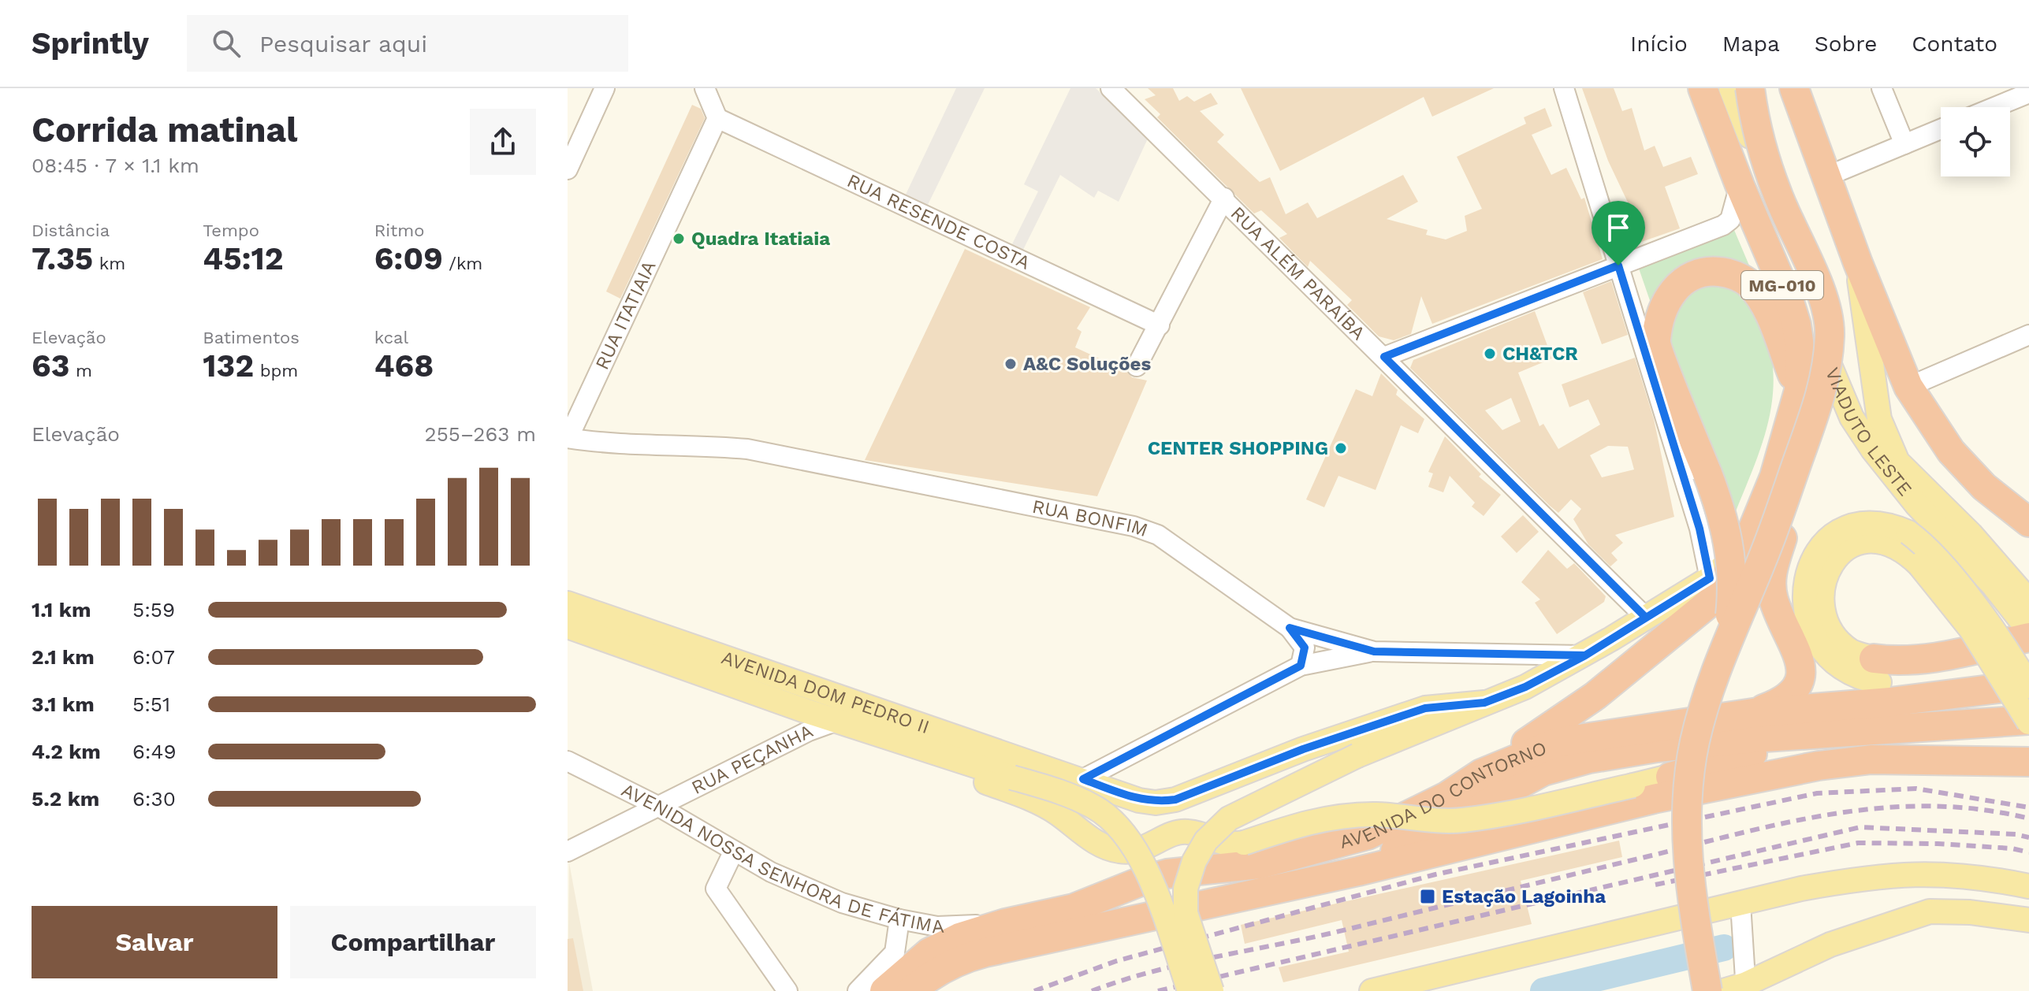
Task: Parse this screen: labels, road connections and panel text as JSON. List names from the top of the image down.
{
  "streets": {
    "highway": ["MG-010", "AVENIDA DO CONTORNO"],
    "main road": ["VIADUTO LESTE", "AVENIDA DOM PEDRO II"],
    "street": [
      "RUA RESENDE COSTA",
      "RUA ALÉM PARAÍBA",
      "RUA ITATIAIA",
      "RUA BONFIM",
      "RUA PEÇANHA",
      "AVENIDA NOSSA SENHORA DE FÁTIMA"
    ]
  },
  "crossings": [
    ["RUA RESENDE COSTA", "RUA ITATIAIA"],
    ["RUA ITATIAIA", "RUA BONFIM"],
    ["VIADUTO LESTE", "AVENIDA DO CONTORNO"],
    ["AVENIDA DOM PEDRO II", "RUA PEÇANHA"],
    ["RUA PEÇANHA", "AVENIDA NOSSA SENHORA DE FÁTIMA"],
    ["AVENIDA DO CONTORNO", "AVENIDA NOSSA SENHORA DE FÁTIMA"]
  ],
  "places": {
    "other": [
      "Quadra Itatiaia",
      "CH&TCR",
      "A&C Soluções",
      "CENTER SHOPPING"
    ],
    "transit": ["Estação Lagoinha"]
  },
  "page": {
    "header": "Sprintly",
    "search": "Pesquisar aqui",
    "nav": [
      "Início",
      "Mapa",
      "Sobre",
      "Contato"
    ],
    "heading": ["Corrida matinal", "08:45 · 7 × 1.1 km"],
    "stats": [
      ["Distância", "7.35 km"],
      ["Tempo", "45:12"],
      ["Ritmo", "6:09 /km"],
      ["Elevação", "63 m"],
      ["Batimentos", "132 bpm"],
      ["kcal", "468"]
    ],
    "chart": ["Elevação", "255–263 m"],
    "list": [
      {
        "name": "1.1 km",
        "note": "5:59"
      },
      {
        "name": "2.1 km",
        "note": "6:07"
      },
      {
        "name": "3.1 km",
        "note": "5:51"
      },
      {
        "name": "4.2 km",
        "note": "6:49"
      },
      {
        "name": "5.2 km",
        "note": "6:30"
      }
    ],
    "buttons": ["Salvar", "Compartilhar"]
  }
}
